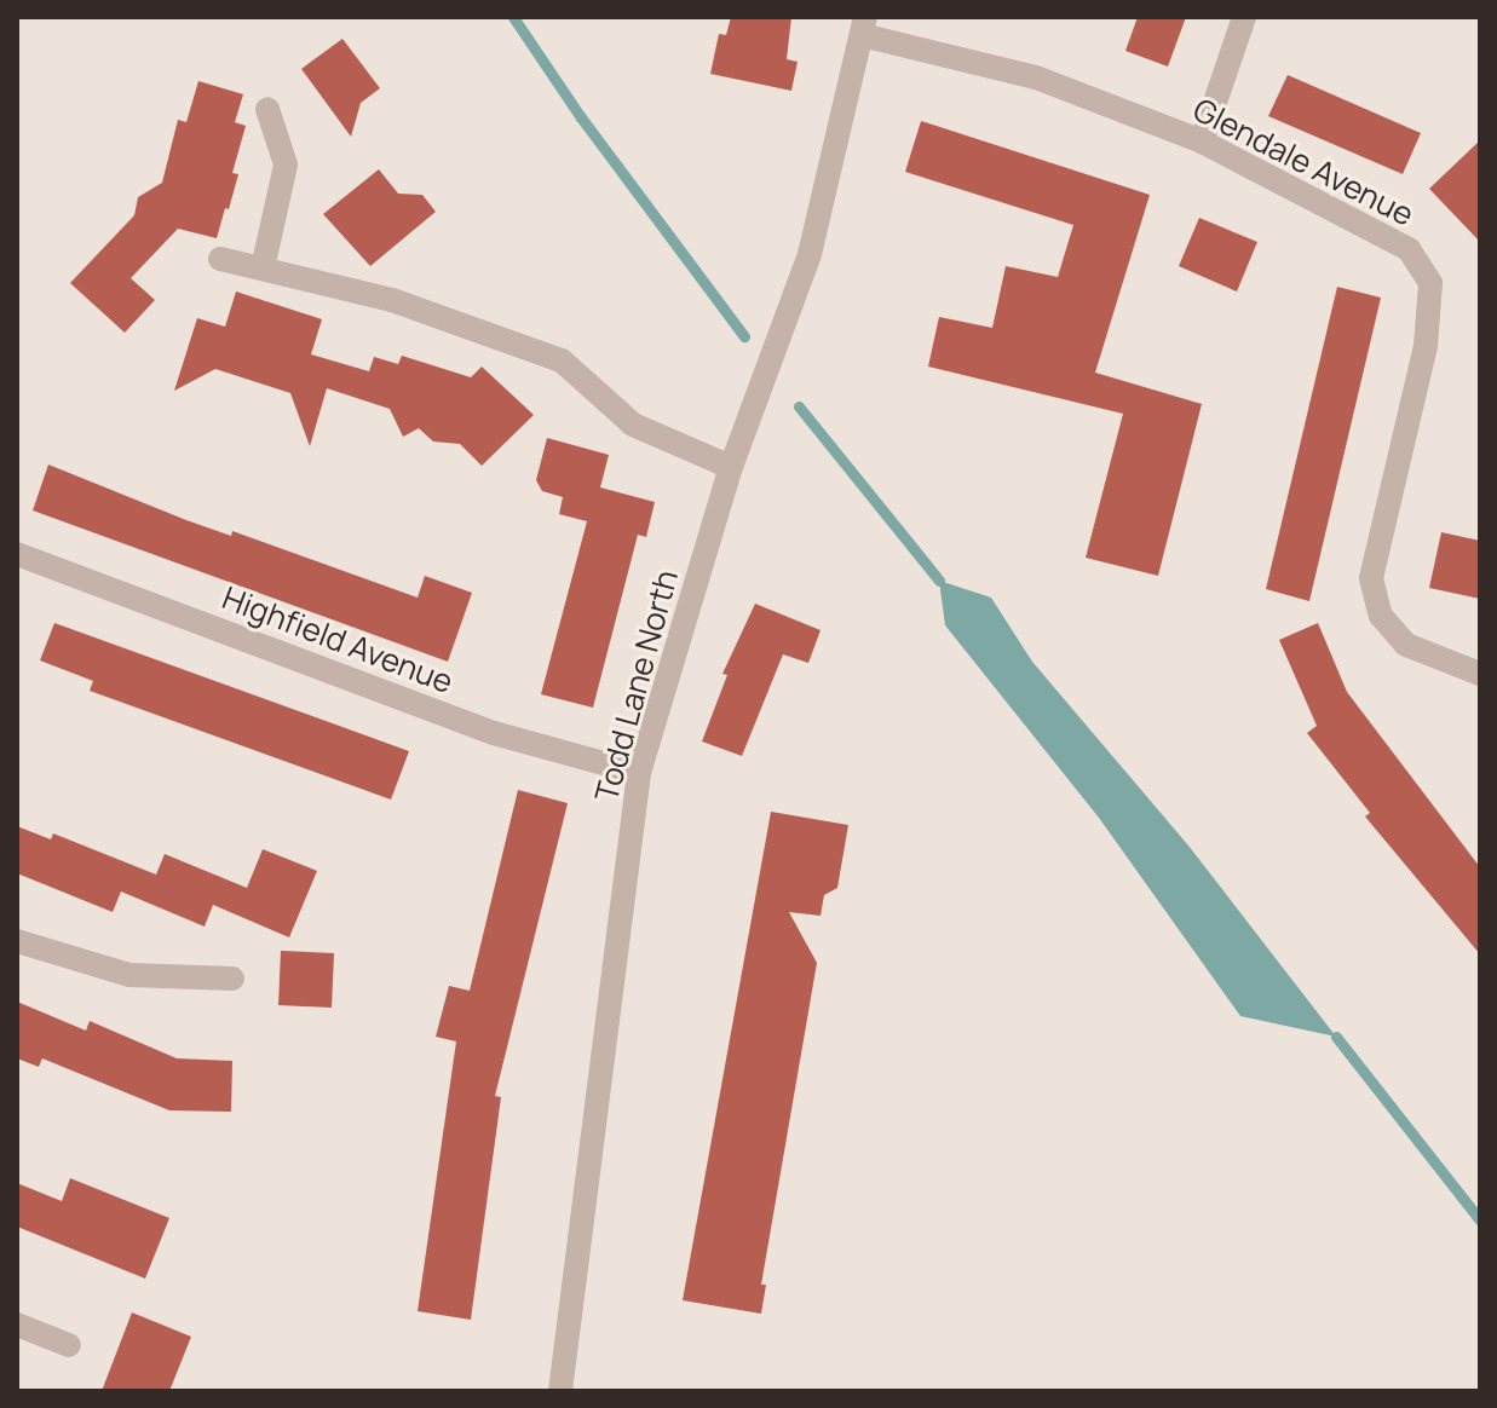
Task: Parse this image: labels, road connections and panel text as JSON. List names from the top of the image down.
{
  "streets": {
    "street": ["Glendale Avenue", "Highfield Avenue", "Todd Lane North"]
  },
  "crossings": [
    ["Glendale Avenue", "Todd Lane North"],
    ["Highfield Avenue", "Todd Lane North"]
  ]
}
